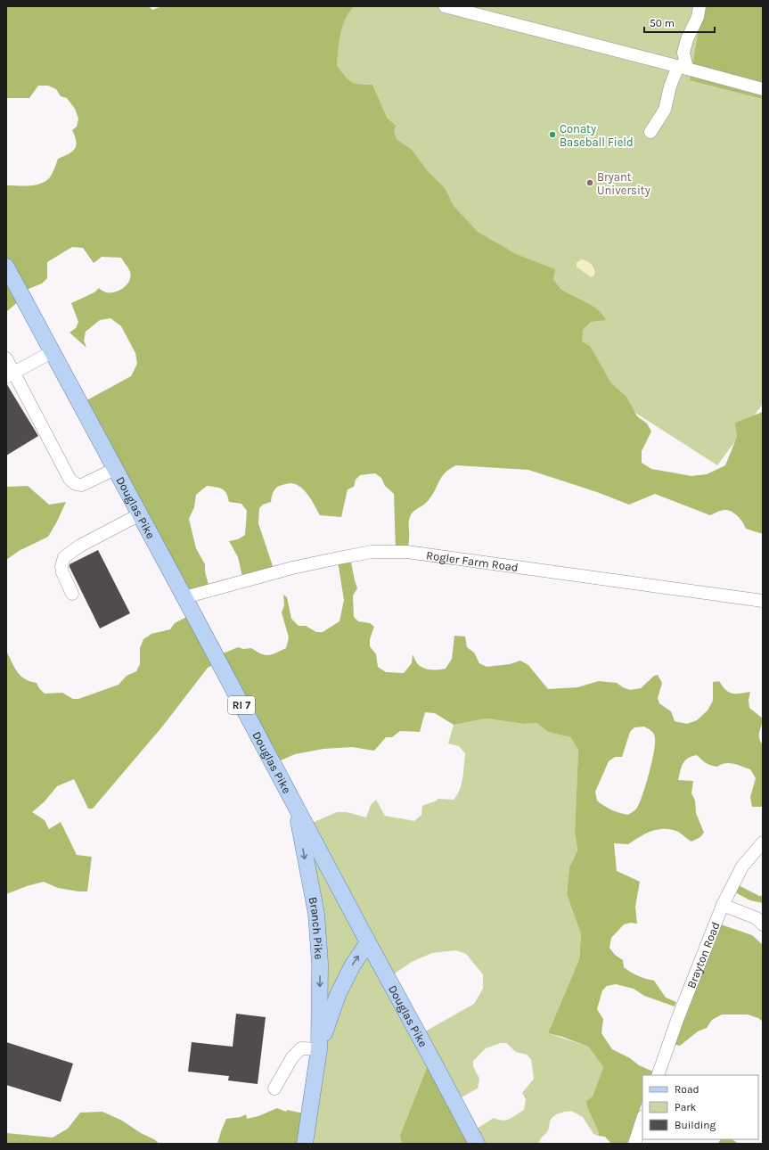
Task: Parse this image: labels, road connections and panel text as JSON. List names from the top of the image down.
{
  "streets": {
    "main road": ["Douglas Pike", "RI 7", "Branch Pike"],
    "street": ["Rogler Farm Road", "Brayton Road"]
  },
  "crossings": [
    ["Douglas Pike", "Rogler Farm Road"],
    ["Douglas Pike", "Branch Pike"]
  ],
  "places": ["Conaty Baseball Field", "Bryant University"],
  "legend": ["Road", "Park", "Building"],
  "scale_bar": "50 m"
}
